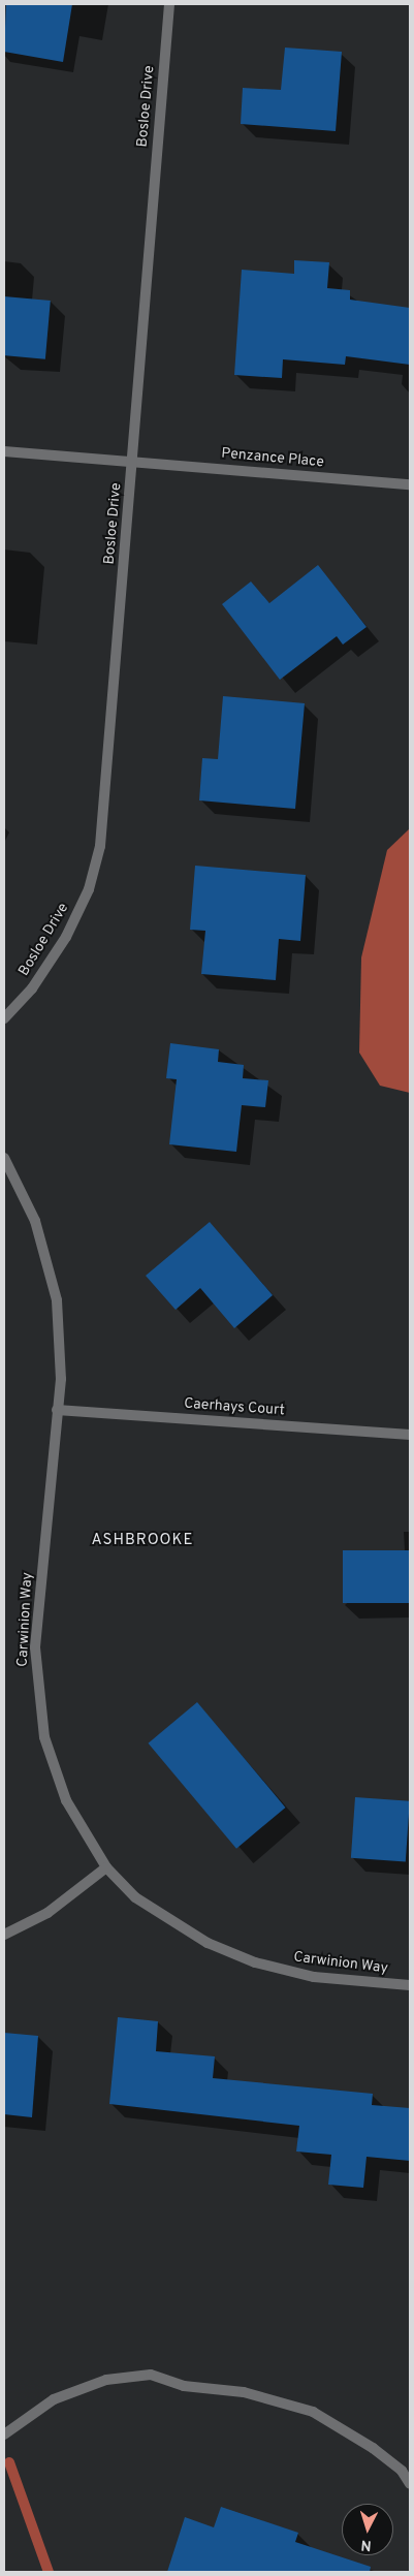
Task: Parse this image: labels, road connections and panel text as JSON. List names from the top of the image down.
{
  "streets": {
    "street": [
      "Bosloe Drive",
      "Penzance Place",
      "Caerhays Court",
      "Carwinion Way"
    ]
  },
  "crossings": [
    ["Bosloe Drive", "Penzance Place"],
    ["Caerhays Court", "Carwinion Way"]
  ],
  "districts": ["ASHBROOKE"],
  "north": "bottom"
}
